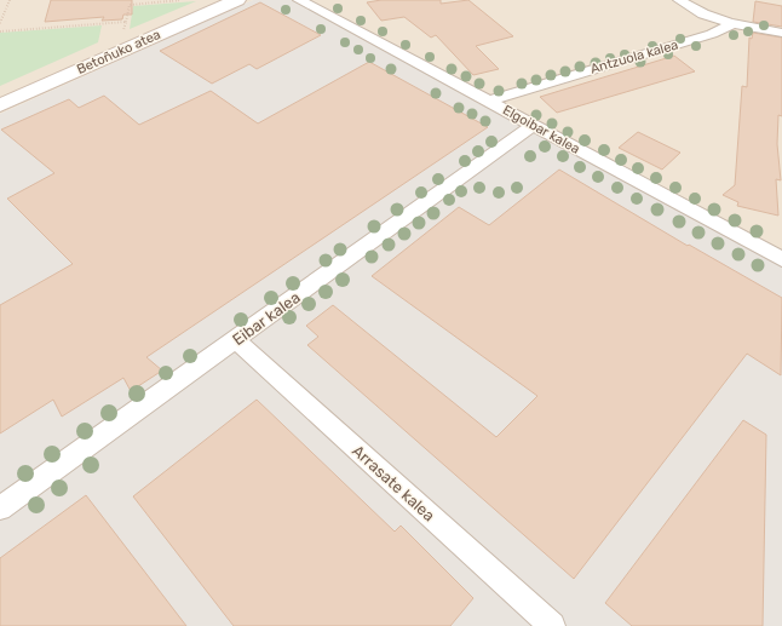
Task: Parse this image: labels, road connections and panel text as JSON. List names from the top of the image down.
{
  "streets": {
    "main road": ["Betoñuko atea"],
    "street": [
      "Antzuola kalea",
      "Elgoibar kalea",
      "Eibar kalea",
      "Arrasate kalea"
    ]
  },
  "crossings": [
    ["Antzuola kalea", "Elgoibar kalea"],
    ["Elgoibar kalea", "Eibar kalea"],
    ["Eibar kalea", "Arrasate kalea"]
  ]
}
